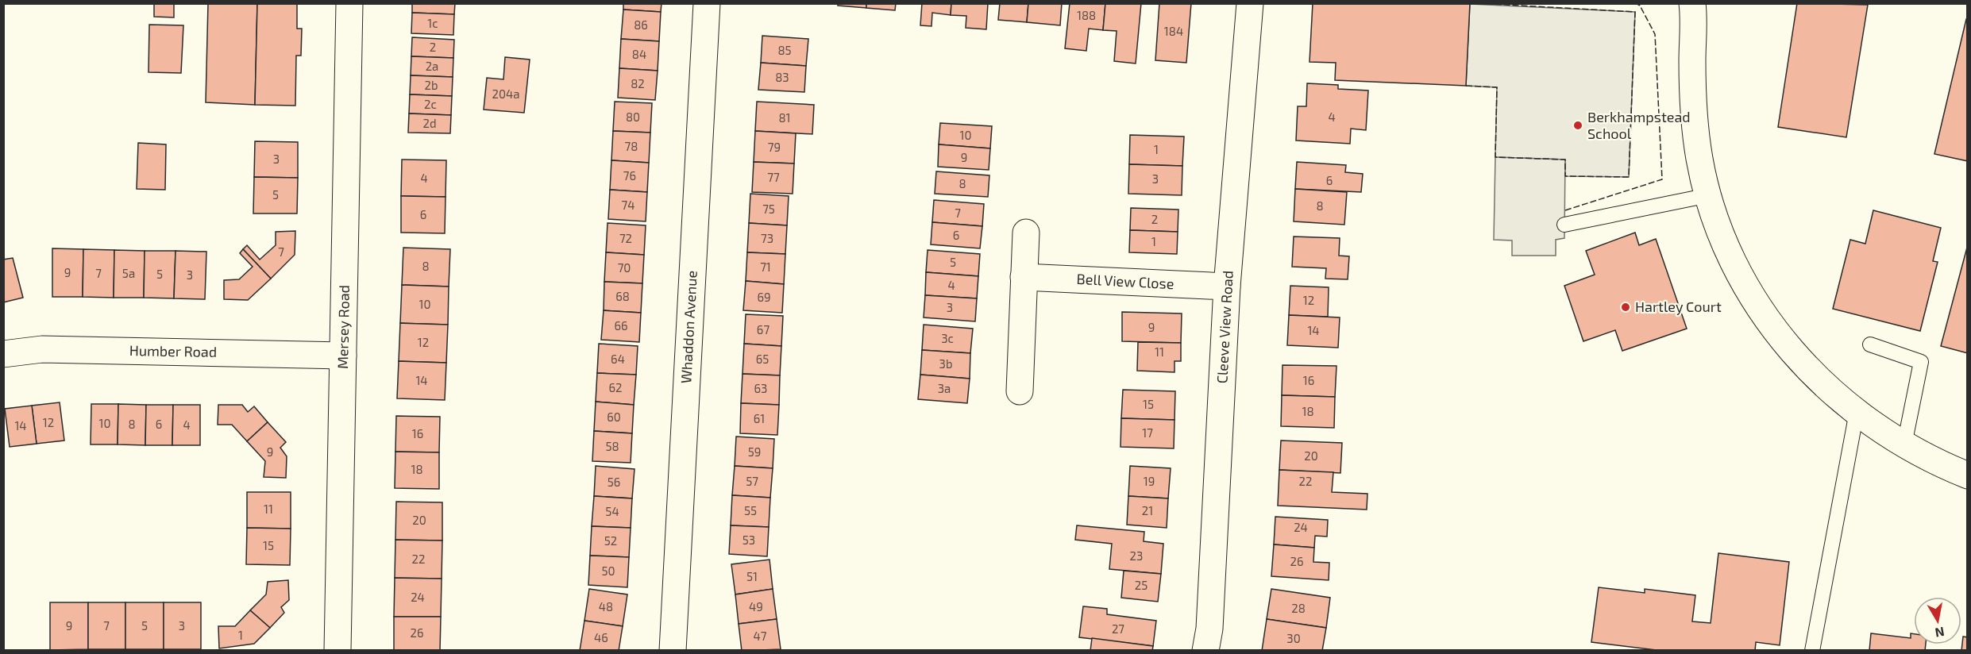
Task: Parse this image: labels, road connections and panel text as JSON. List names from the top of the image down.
{
  "streets": {
    "street": [
      "Bell View Close",
      "Mersey Road",
      "Whaddon Avenue",
      "Cleeve View Road",
      "Humber Road"
    ]
  },
  "crossings": [
    ["Bell View Close", "Cleeve View Road"],
    ["Mersey Road", "Humber Road"]
  ],
  "places": ["Berkhampstead School", "Hartley Court"],
  "house_numbers": [
    "188",
    "1c",
    "86",
    "184",
    "2",
    "85",
    "84",
    "2a",
    "83",
    "82",
    "2b",
    "204a",
    "2c",
    "80",
    "4",
    "81",
    "2d",
    "10",
    "78",
    "79",
    "1",
    "9",
    "3",
    "76",
    "77",
    "4",
    "3",
    "6",
    "8",
    "5",
    "74",
    "8",
    "75",
    "7",
    "6",
    "2",
    "6",
    "72",
    "73",
    "1",
    "7",
    "5",
    "8",
    "71",
    "70",
    "9",
    "7",
    "5a",
    "5",
    "3",
    "4",
    "68",
    "69",
    "12",
    "10",
    "3",
    "66",
    "9",
    "67",
    "14",
    "3c",
    "12",
    "11",
    "64",
    "65",
    "3b",
    "14",
    "16",
    "62",
    "63",
    "3a",
    "15",
    "18",
    "60",
    "61",
    "12",
    "10",
    "8",
    "6",
    "4",
    "14",
    "17",
    "16",
    "58",
    "9",
    "59",
    "20",
    "18",
    "57",
    "19",
    "22",
    "56",
    "11",
    "55",
    "21",
    "54",
    "20",
    "24",
    "53",
    "52",
    "15",
    "23",
    "22",
    "26",
    "50",
    "51",
    "25",
    "24",
    "48",
    "49",
    "28",
    "9",
    "7",
    "5",
    "3",
    "27",
    "26",
    "1",
    "47",
    "46",
    "30"
  ],
  "north": "bottom"
}
